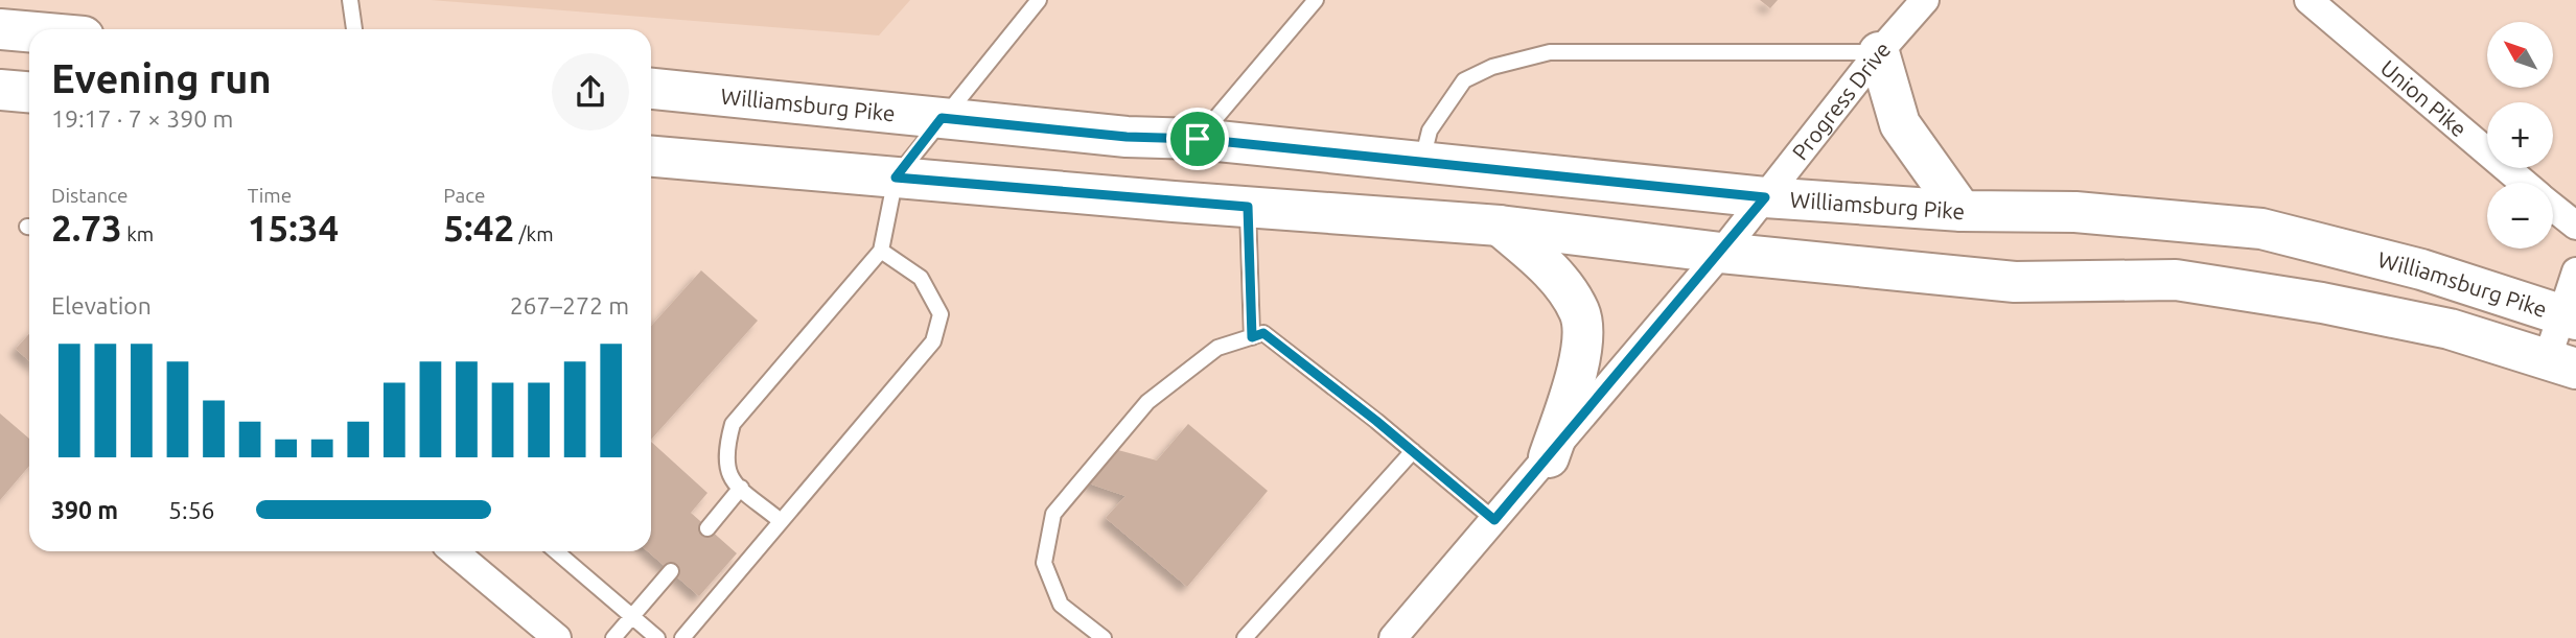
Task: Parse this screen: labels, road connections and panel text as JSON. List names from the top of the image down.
{
  "streets": {
    "main road": ["Williamsburg Pike"],
    "street": ["Union Pike", "Progress Drive"]
  },
  "crossings": [
    ["Progress Drive", "Williamsburg Pike"]
  ],
  "north": "top left",
  "page": {
    "map_buttons": ["+", "−"],
    "heading": ["Evening run", "19:17 · 7 × 390 m"],
    "stats": [
      ["Distance", "2.73 km"],
      ["Time", "15:34"],
      ["Pace", "5:42 /km"]
    ],
    "chart": ["Elevation", "267–272 m"],
    "list": [
      {
        "name": "390 m",
        "note": "5:56"
      }
    ]
  }
}
